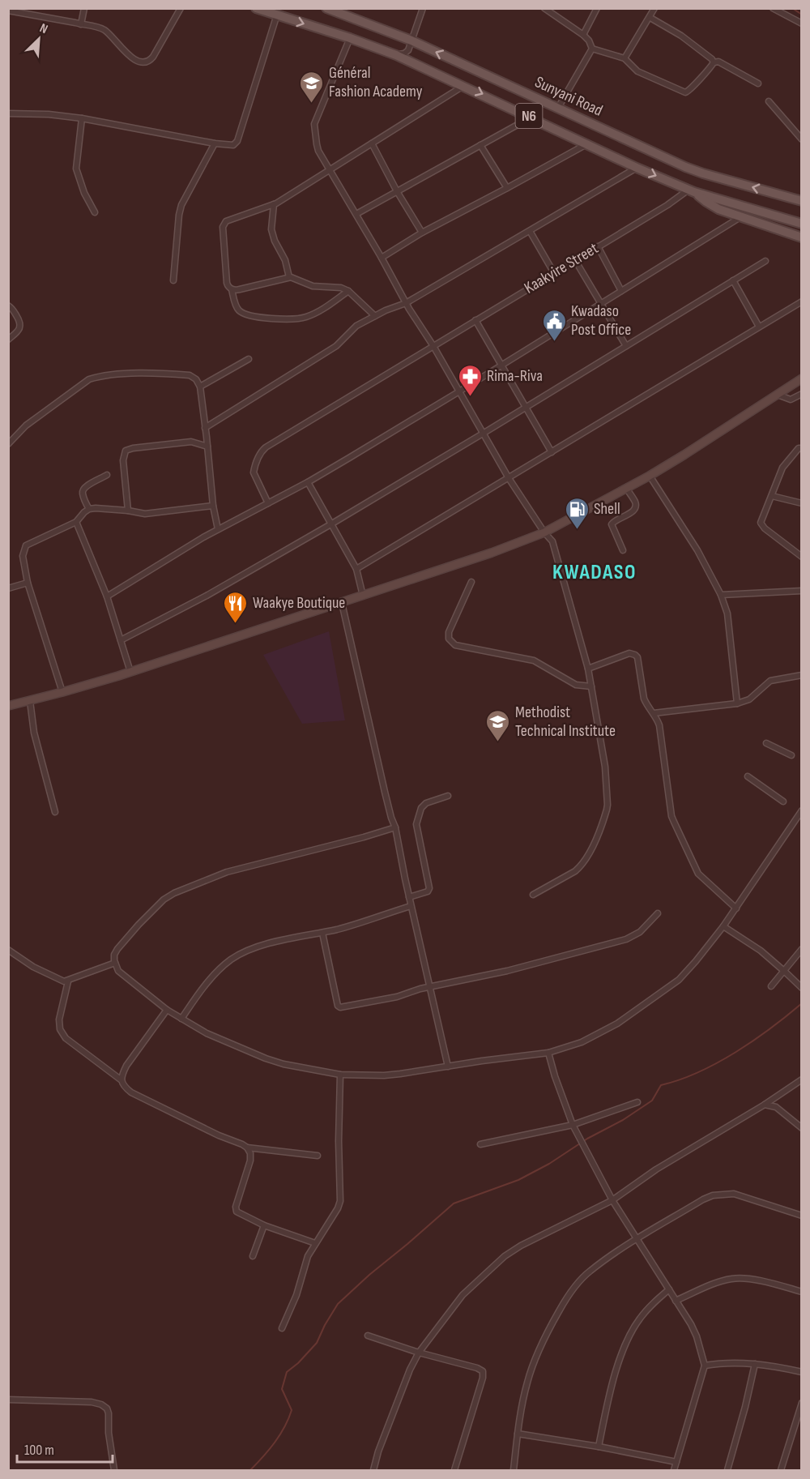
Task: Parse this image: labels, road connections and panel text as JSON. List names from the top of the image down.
{
  "streets": {
    "main road": ["Sunyani Road", "N6"],
    "street": ["Kaakyire Street"]
  },
  "crossings": [
    ["N6", "Kaakyire Street"]
  ],
  "districts": ["KWADASO"],
  "places": {
    "school or university": ["Général Fashion Academy", "Methodist Technical Institute"],
    "public building": ["Kwadaso Post Office"],
    "pharmacy": ["Rima-Riva"],
    "fuel station": ["Shell"],
    "restaurant": ["Waakye Boutique"]
  },
  "scale_bar": "100 m",
  "north": "top right"
}
